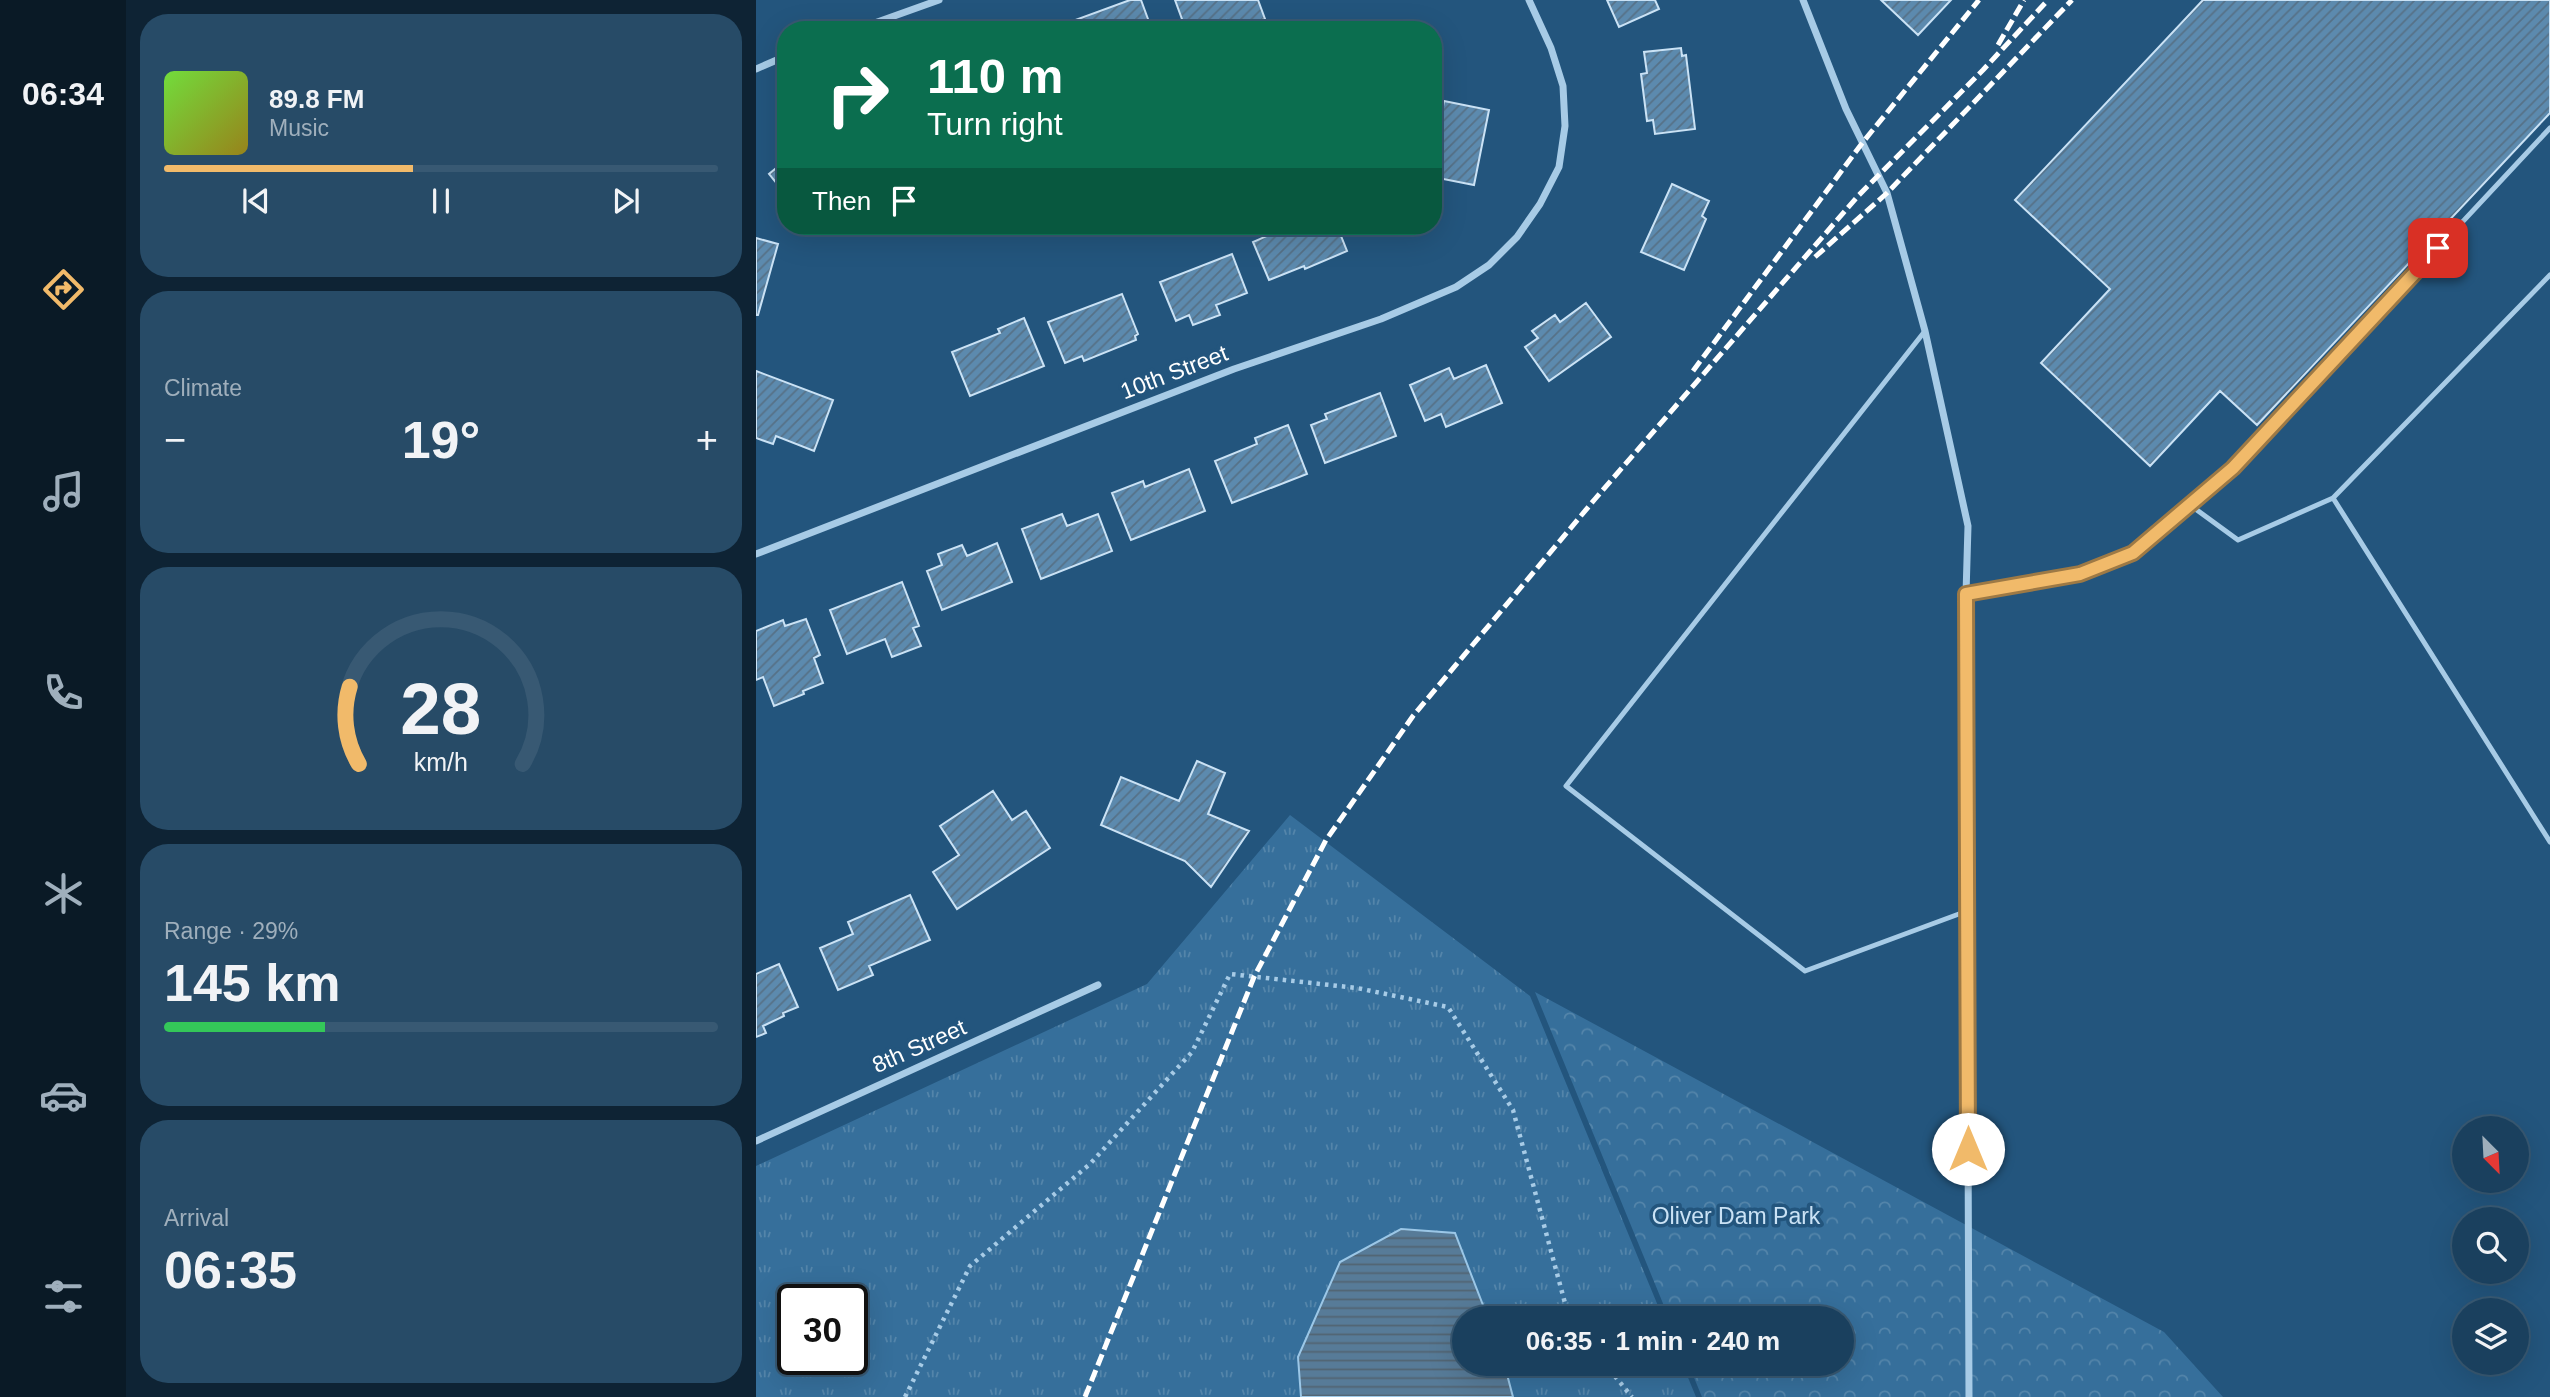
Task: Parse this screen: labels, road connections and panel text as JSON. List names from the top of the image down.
{
  "streets": {
    "street": ["10th Street", "8th Street"]
  },
  "parks": ["Oliver Dam Park"],
  "north": "bottom right",
  "page": {
    "tabs": "06:34",
    "turn": ["110 m", "Turn right"],
    "song": ["89.8 FM", "Music"],
    "then": "Then",
    "tile": [
      "Climate",
      ["Range · 29%", "145 km"],
      ["Arrival", "06:35"]
    ],
    "heat": ["−", "19°", "+"],
    "limit": "30",
    "trip": "06:35 · 1 min · 240 m",
    "gauge": ["28", "km/h"]
  }
}
